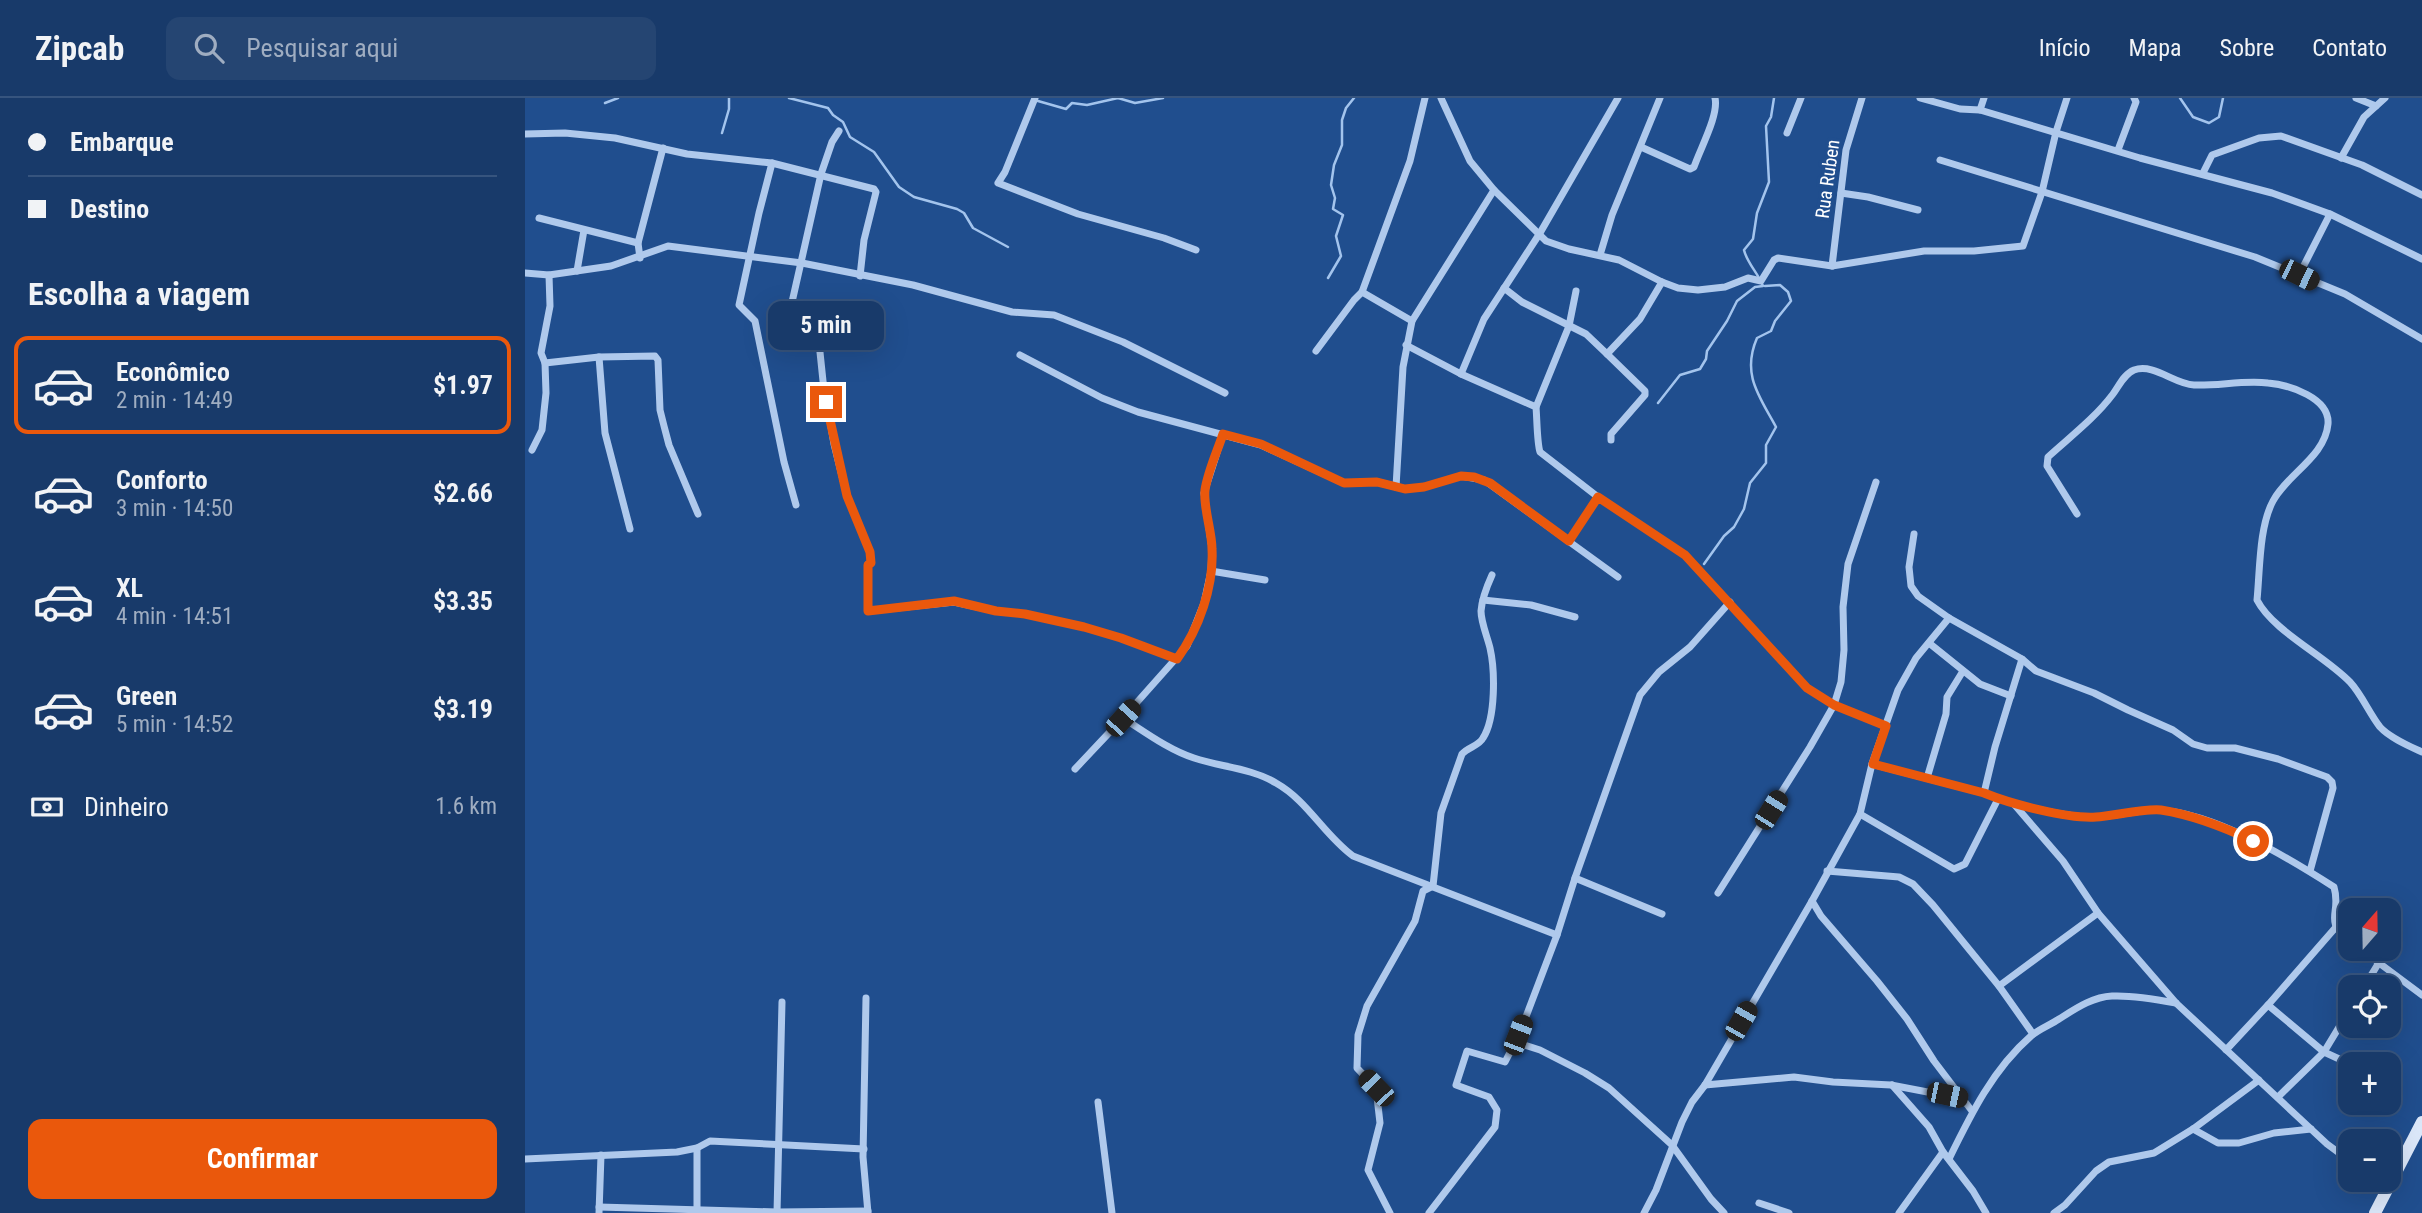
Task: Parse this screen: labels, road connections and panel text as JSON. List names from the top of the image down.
{
  "streets": {
    "street": ["Rua Ruben"]
  },
  "north": "top",
  "page": {
    "header": "Zipcab",
    "search": "Pesquisar aqui",
    "nav": [
      "Início",
      "Mapa",
      "Sobre",
      "Contato"
    ],
    "banner": ["Embarque", "Destino"],
    "heading": "Escolha a viagem",
    "bubble": "5 min",
    "list": [
      {
        "name": "Econômico",
        "note": "2 min · 14:49",
        "value": "$1.97"
      },
      {
        "name": "Conforto",
        "note": "3 min · 14:50",
        "value": "$2.66"
      },
      {
        "name": "XL",
        "note": "4 min · 14:51",
        "value": "$3.35"
      },
      {
        "name": "Green",
        "note": "5 min · 14:52",
        "value": "$3.19"
      }
    ],
    "pay": ["Dinheiro", "1.6 km"],
    "map_buttons": ["+", "−"],
    "buttons": "Confirmar"
  }
}
